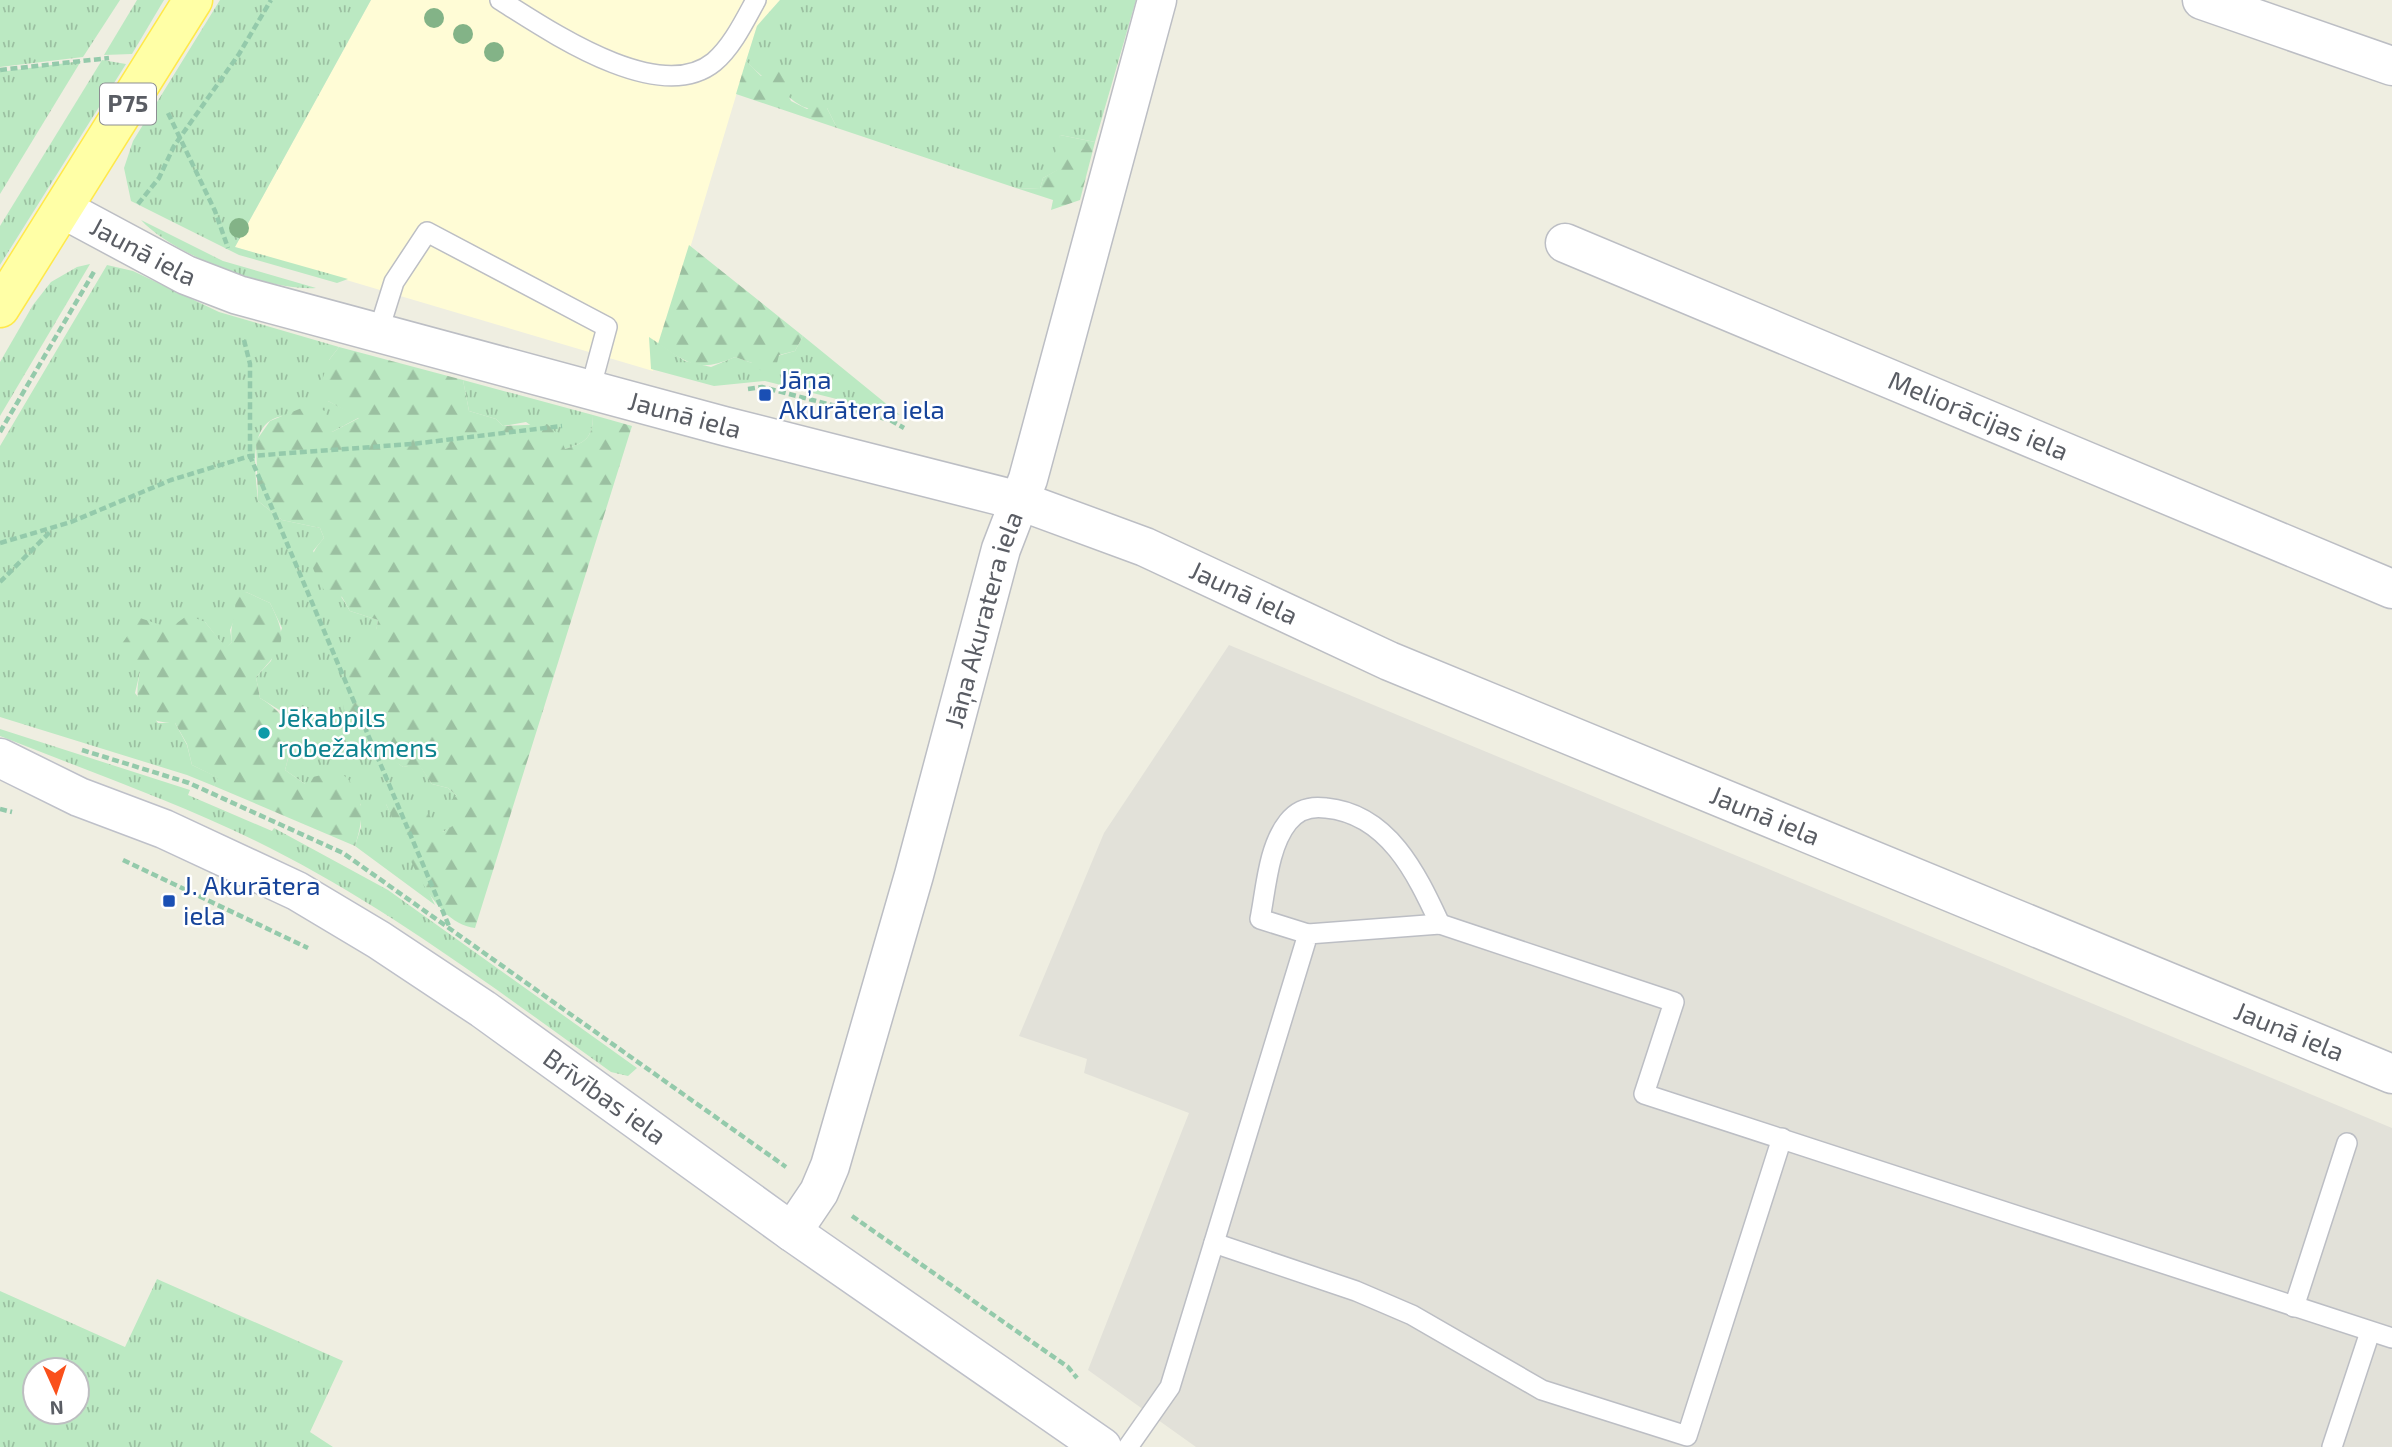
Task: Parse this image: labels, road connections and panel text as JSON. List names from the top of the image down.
{
  "streets": {
    "main road": ["P75"],
    "street": [
      "Jaunā iela",
      "Meliorācijas iela",
      "Jāņa Akuratera iela",
      "Brīvības iela"
    ]
  },
  "crossings": [
    ["P75", "Jaunā iela"],
    ["Jaunā iela", "Jāņa Akuratera iela"],
    ["Jāņa Akuratera iela", "Brīvības iela"]
  ],
  "places": {
    "transit": ["Jāņa Akurātera iela", "J. Akurātera iela"],
    "other": ["Jēkabpils robežakmens"]
  },
  "north": "bottom"
}
